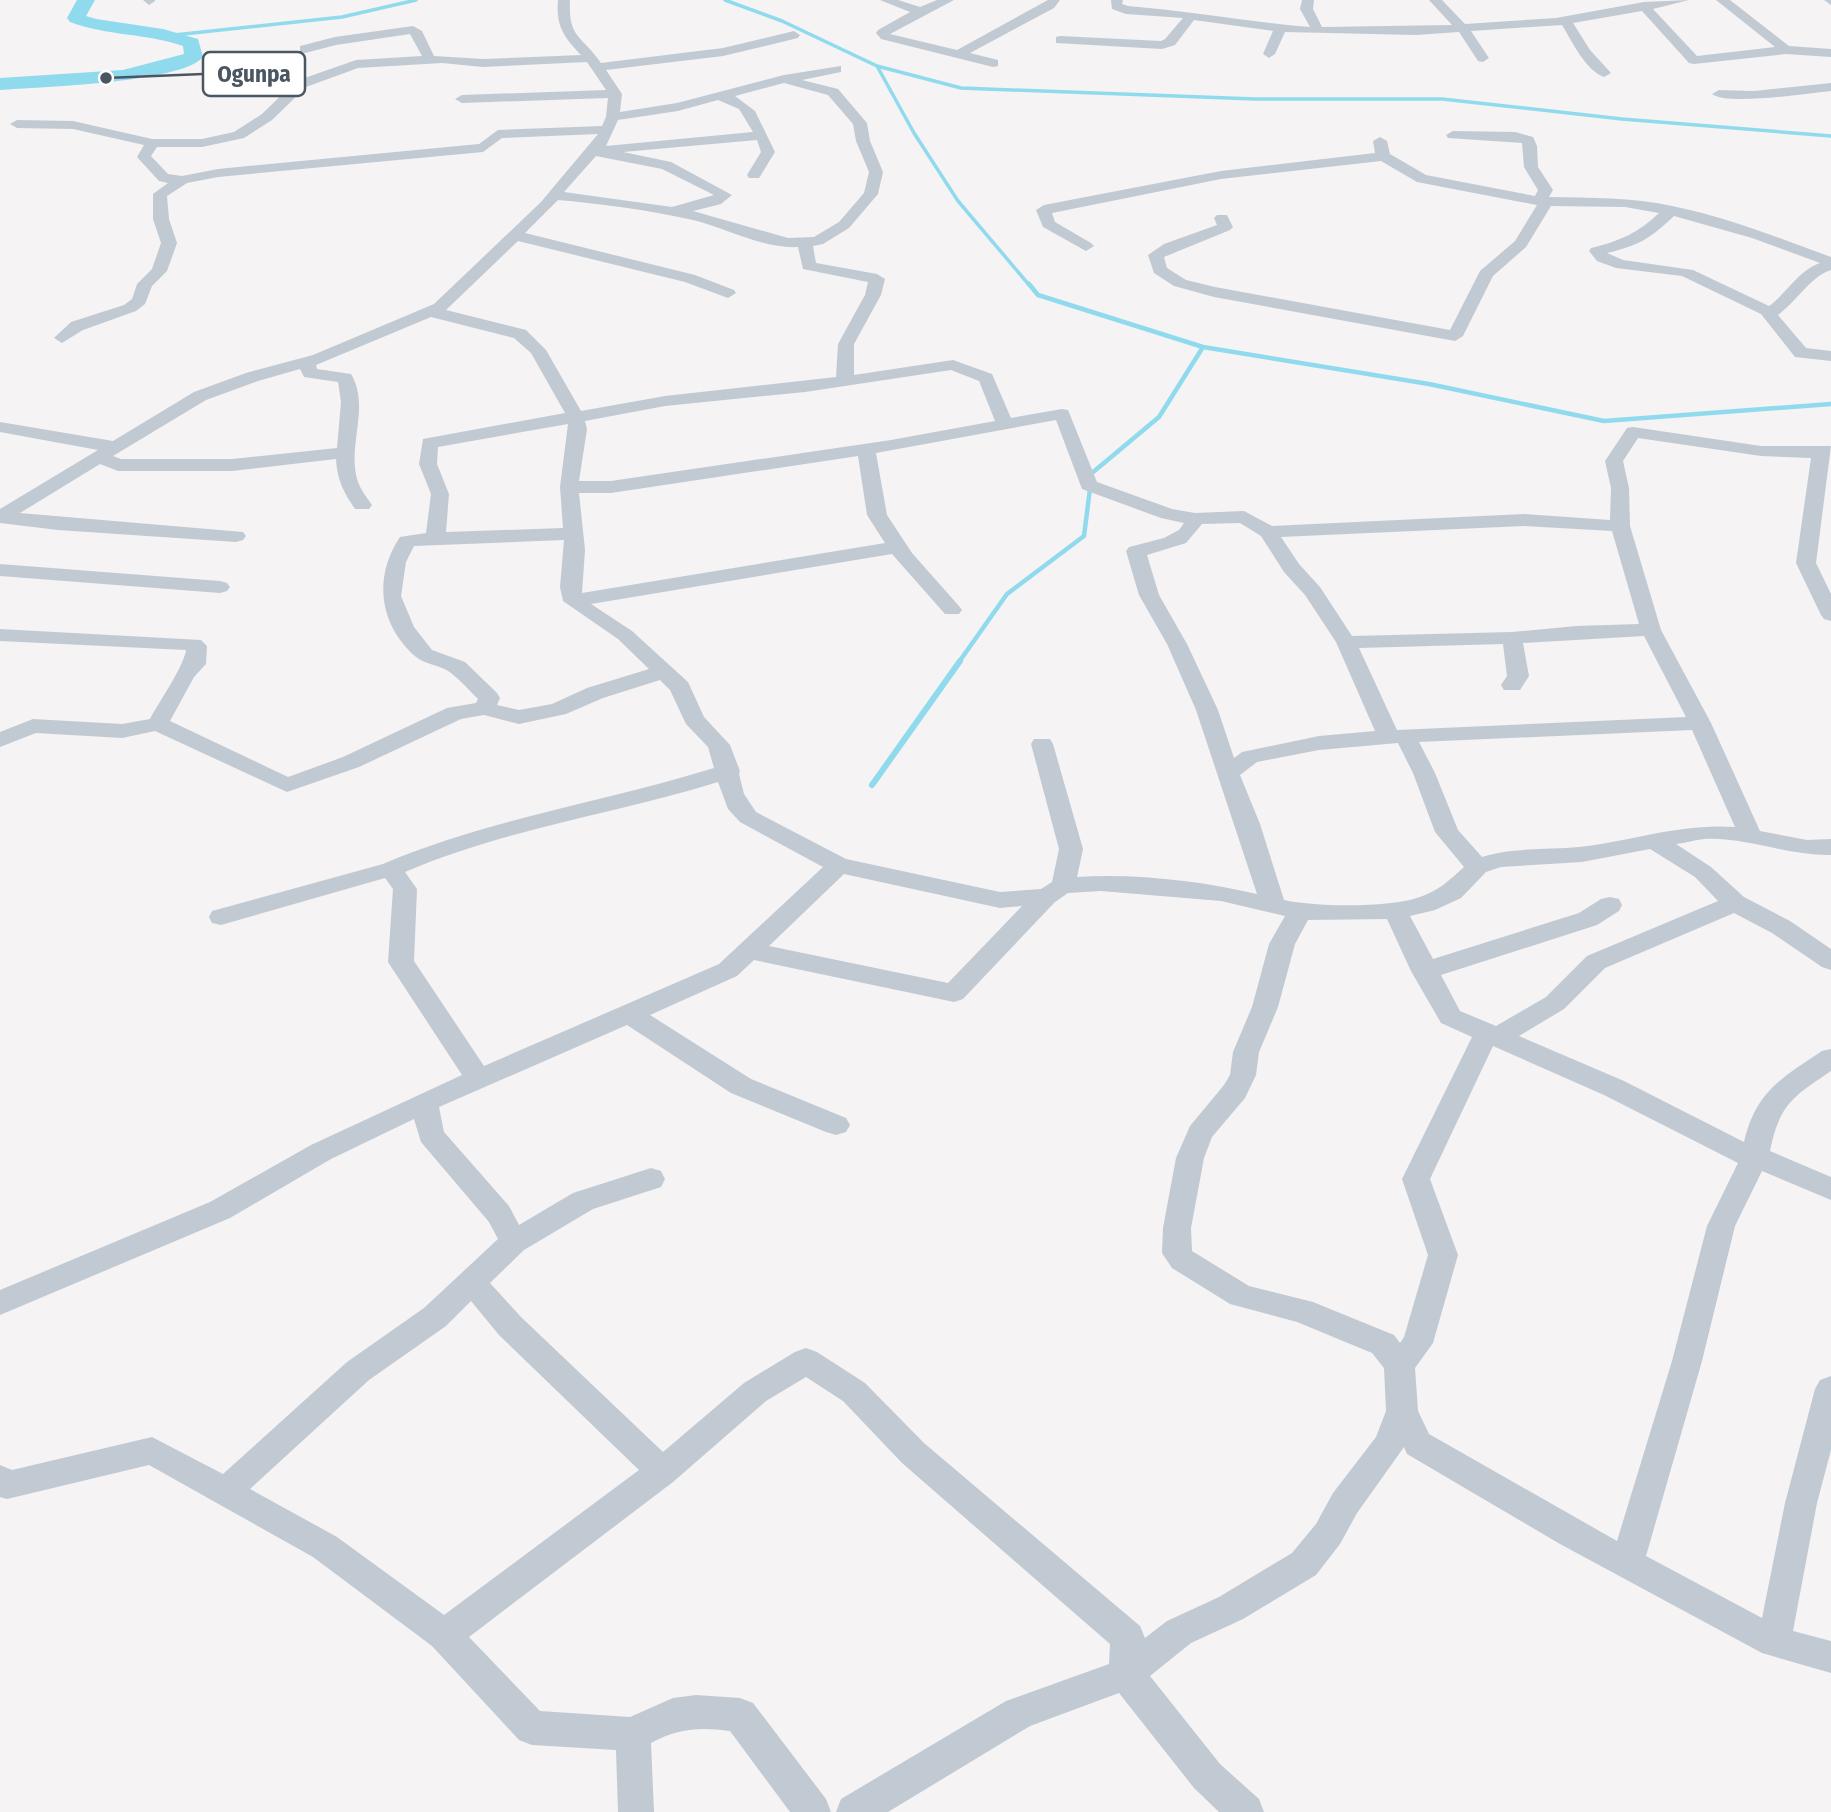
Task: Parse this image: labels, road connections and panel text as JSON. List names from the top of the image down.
{
  "places": ["Ogunpa"]
}
